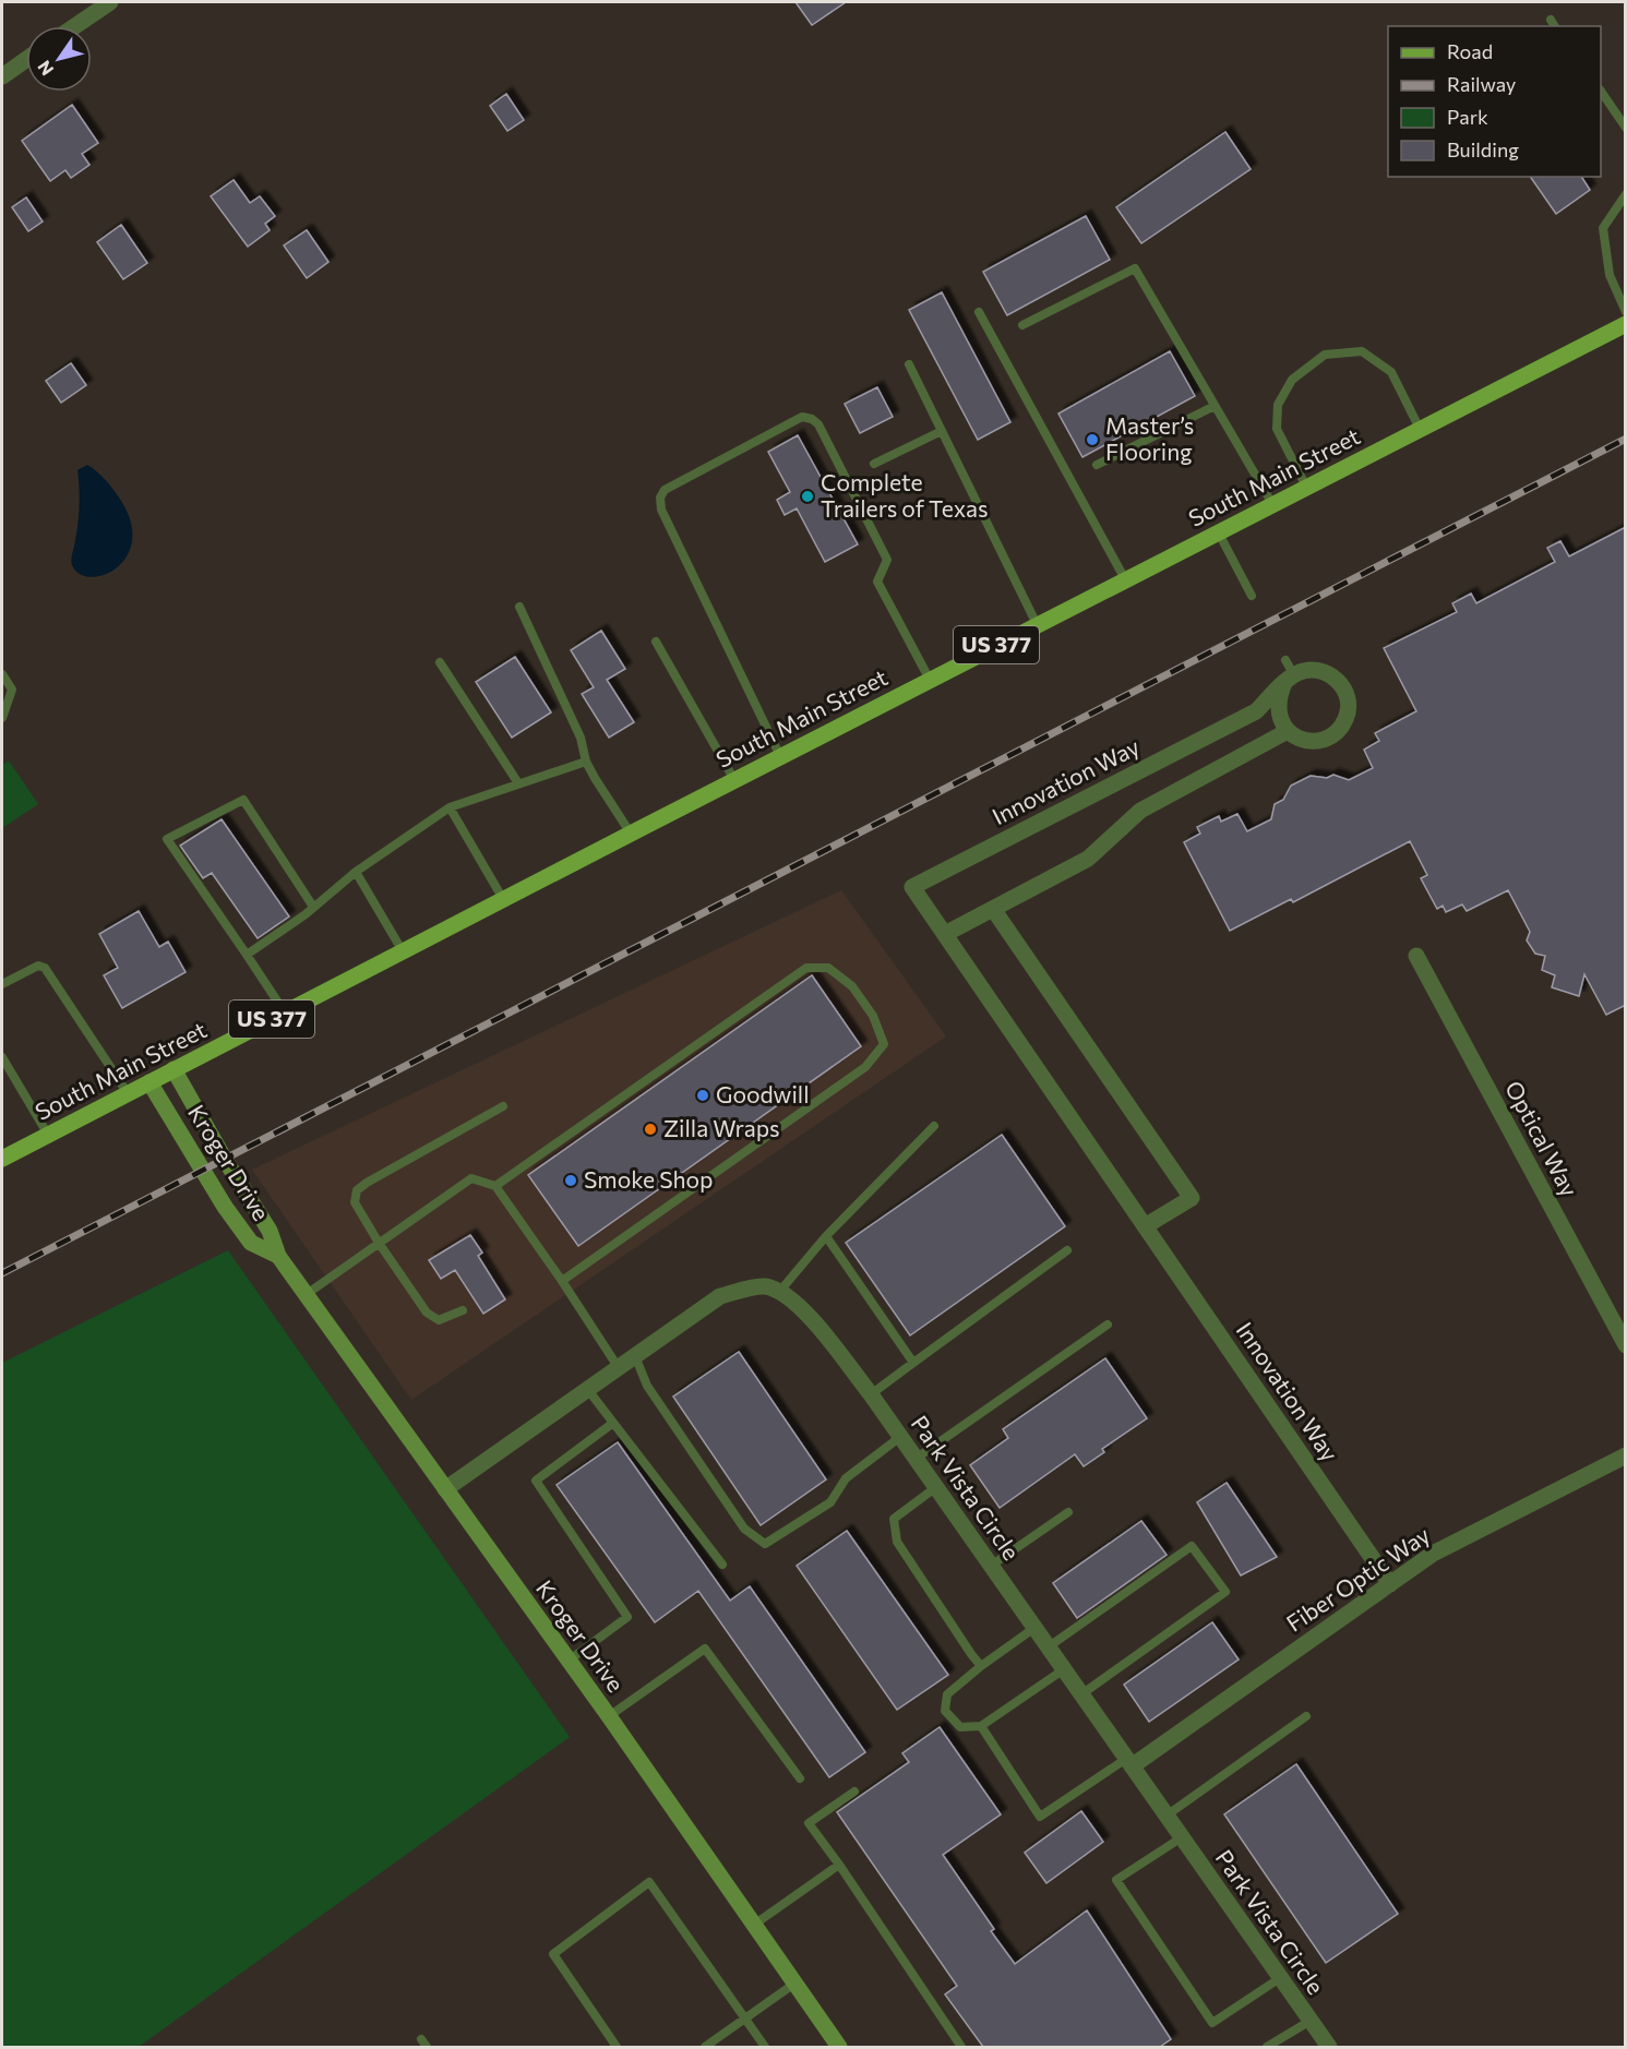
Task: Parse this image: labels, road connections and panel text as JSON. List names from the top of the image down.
{
  "streets": {
    "main road": ["South Main Street", "US 377", "Kroger Drive"],
    "street": [
      "Innovation Way",
      "Optical Way",
      "Park Vista Circle",
      "Fiber Optic Way"
    ]
  },
  "crossings": [
    ["South Main Street", "Kroger Drive"],
    ["Innovation Way", "Fiber Optic Way"],
    ["Park Vista Circle", "Fiber Optic Way"]
  ],
  "places": [
    "Master’s Flooring",
    "Complete Trailers of Texas",
    "Goodwill",
    "Zilla Wraps",
    "Smoke Shop"
  ],
  "legend": [
    "Road",
    "Railway",
    "Park",
    "Building"
  ],
  "north": "bottom left"
}
